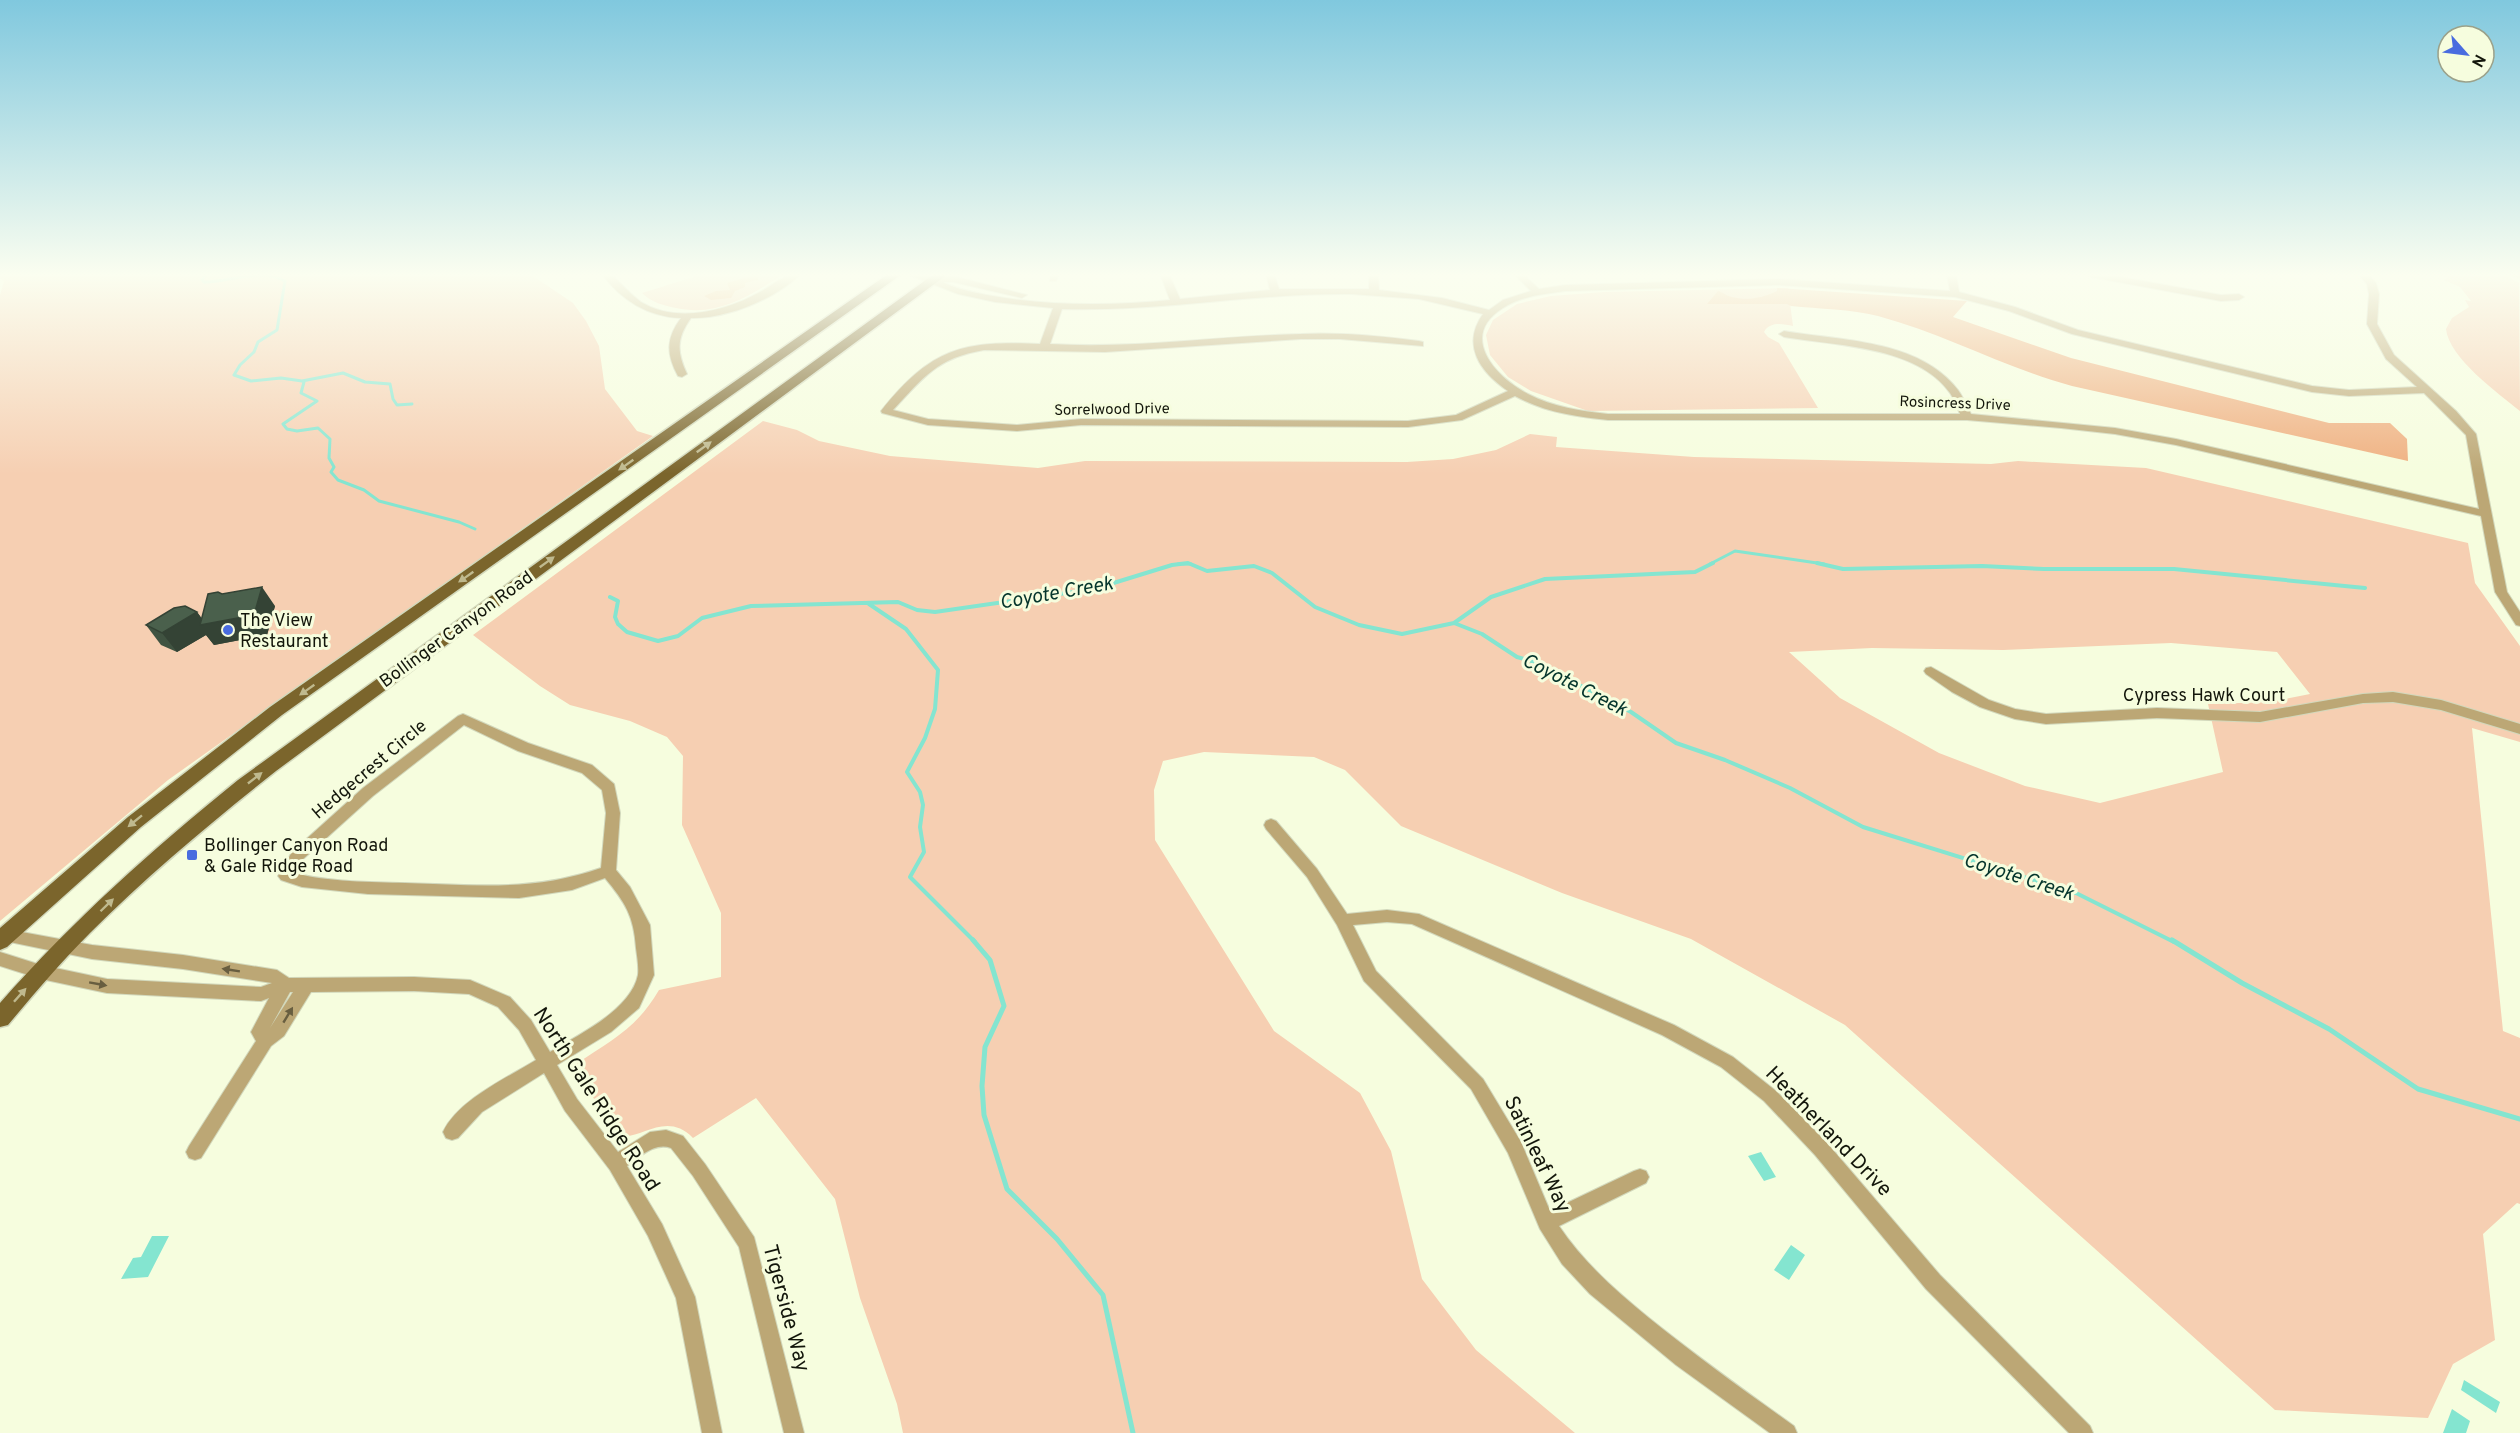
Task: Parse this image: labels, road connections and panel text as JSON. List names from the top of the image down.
{
  "streets": {
    "main road": ["Bollinger Canyon Road"],
    "street": [
      "Rosincress Drive",
      "Sorrelwood Drive",
      "Cypress Hawk Court",
      "Hedgecrest Circle",
      "North Gale Ridge Road",
      "Heatherland Drive",
      "Satinleaf Way",
      "Tigerside Way"
    ]
  },
  "crossings": [
    ["Rosincress Drive", "Sorrelwood Drive"],
    ["Bollinger Canyon Road", "North Gale Ridge Road"],
    ["North Gale Ridge Road", "Tigerside Way"],
    ["Heatherland Drive", "Satinleaf Way"]
  ],
  "water": ["Coyote Creek"],
  "places": {
    "other": ["The View Restaurant"],
    "transit": ["Bollinger Canyon Road & Gale Ridge Road"]
  },
  "north": "bottom right"
}
